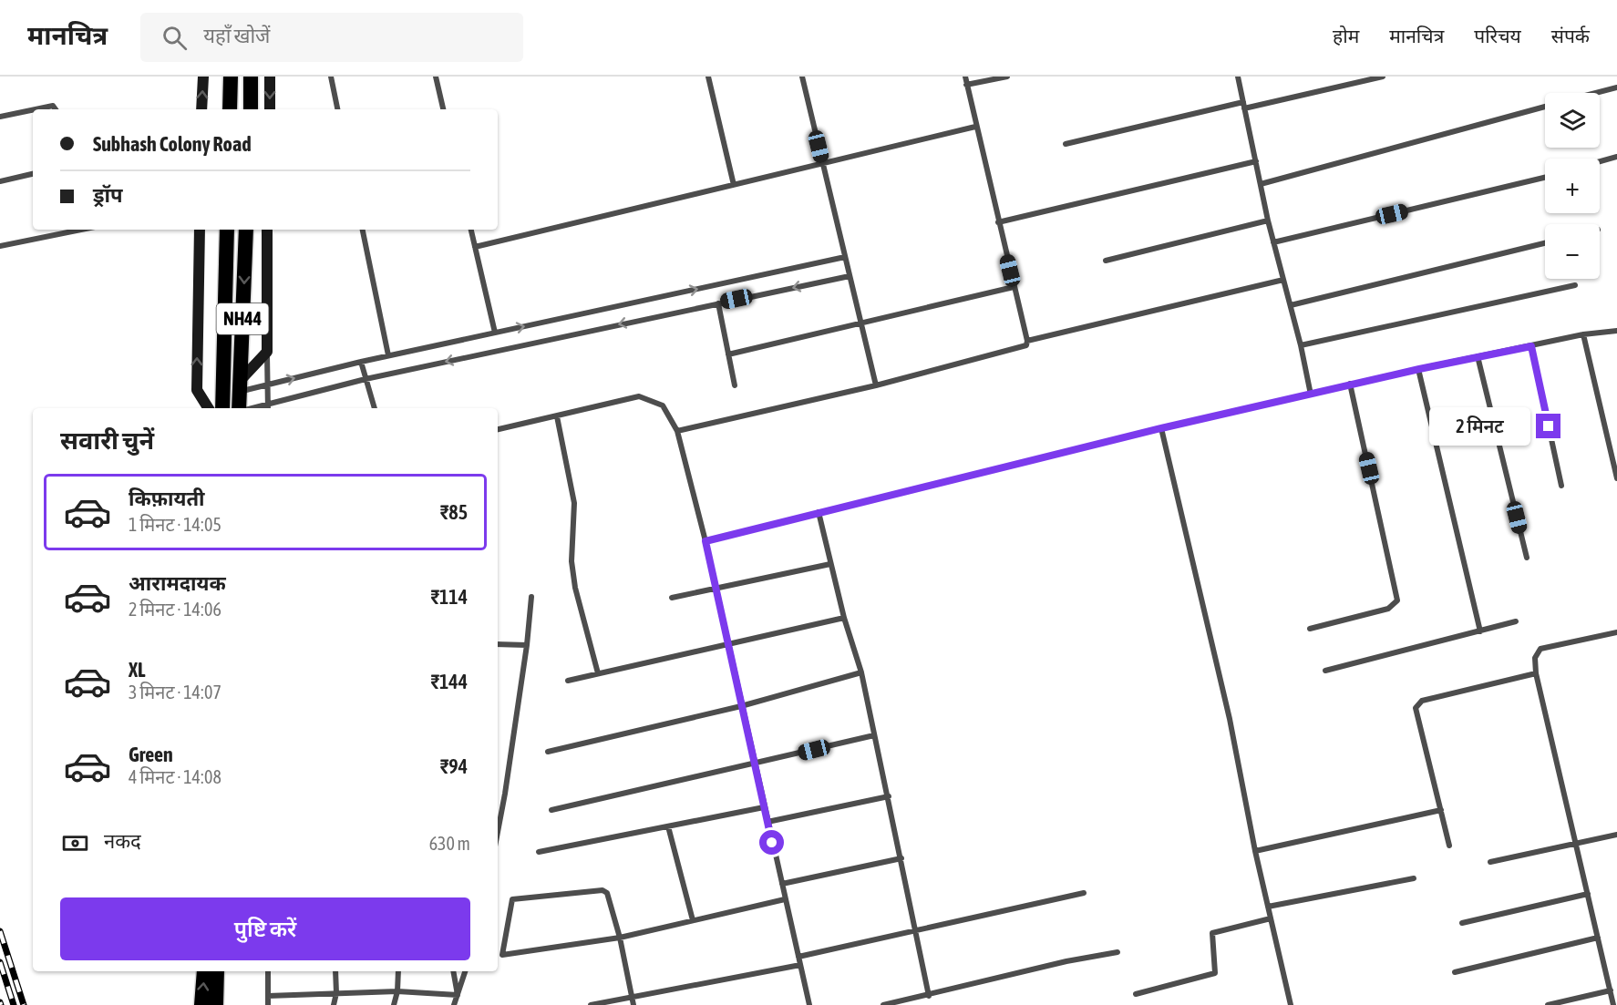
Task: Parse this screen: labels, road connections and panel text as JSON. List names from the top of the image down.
{
  "streets": {
    "highway": ["NH44"]
  },
  "page": {
    "header": "मानचित्र",
    "search": "यहाँ खोजें",
    "nav": [
      "होम",
      "मानचित्र",
      "परिचय",
      "संपर्क"
    ],
    "map_buttons": ["+", "−"],
    "banner": ["Subhash Colony Road", "ड्रॉप"],
    "bubble": "2 मिनट",
    "heading": "सवारी चुनें",
    "list": [
      {
        "name": "किफ़ायती",
        "note": "1 मिनट · 14:05",
        "value": "₹85"
      },
      {
        "name": "आरामदायक",
        "note": "2 मिनट · 14:06",
        "value": "₹114"
      },
      {
        "name": "XL",
        "note": "3 मिनट · 14:07",
        "value": "₹144"
      },
      {
        "name": "Green",
        "note": "4 मिनट · 14:08",
        "value": "₹94"
      }
    ],
    "pay": ["नकद", "630 m"],
    "buttons": "पुष्टि करें"
  }
}
